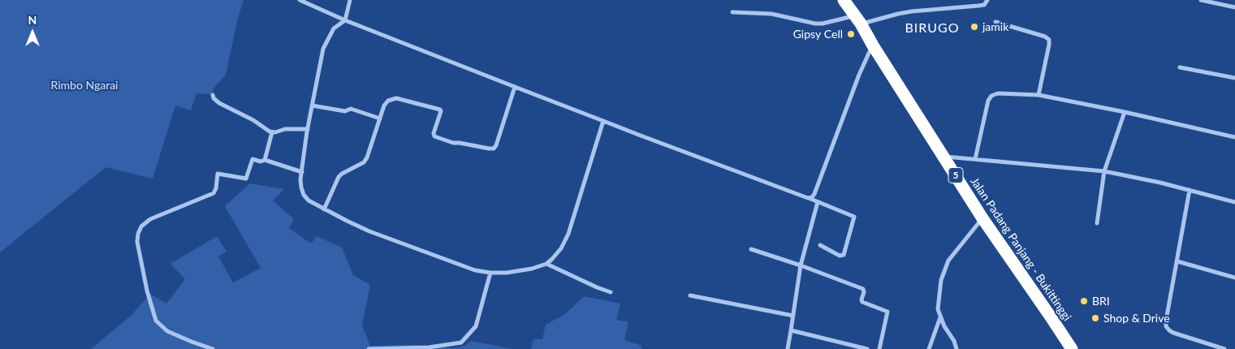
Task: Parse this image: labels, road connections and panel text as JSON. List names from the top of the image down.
{
  "streets": {
    "highway": ["5", "Jalan Padang Panjang - Bukittinggi"]
  },
  "districts": ["BIRUGO"],
  "parks": ["Rimbo Ngarai"],
  "places": [
    "jamik",
    "Gipsy Cell",
    "BRI",
    "Shop & Drive"
  ],
  "north": "top"
}
